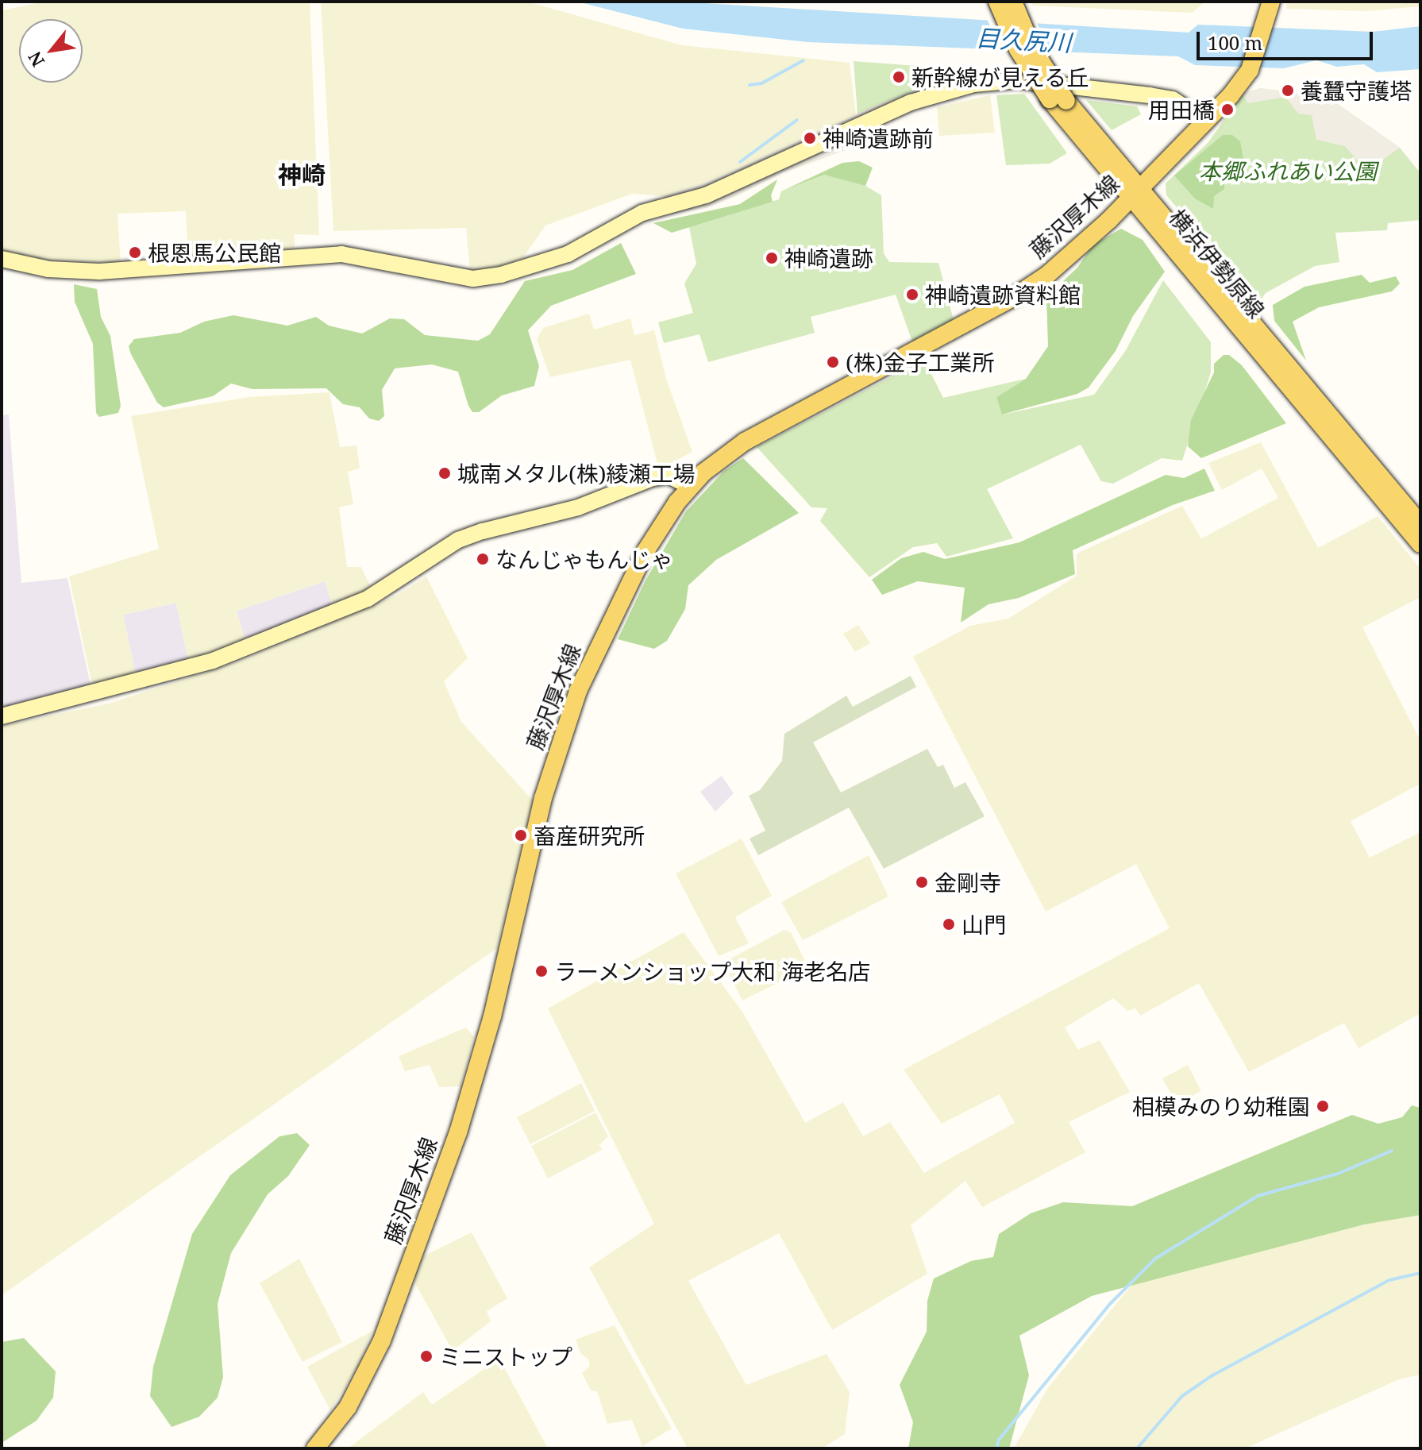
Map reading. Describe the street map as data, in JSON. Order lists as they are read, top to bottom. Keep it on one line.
{"streets":{"main road":["藤沢厚木線","横浜伊勢原線"]},"crossings":[["藤沢厚木線","横浜伊勢原線"]],"districts":["神崎"],"water":["目久尻川"],"parks":["本郷ふれあい公園"],"places":["新幹線が見える丘","養蠶守護塔","用田橋","神崎遺跡前","根恩馬公民館","神崎遺跡","神崎遺跡資料館","(株)金子工業所","城南メタル(株)綾瀬工場","なんじゃもんじゃ","畜産研究所","金剛寺","山門","ラーメンショップ大和 海老名店","相模みのり幼稚園","ミニストップ"],"scale_bar":"100 m","north":"bottom left"}
